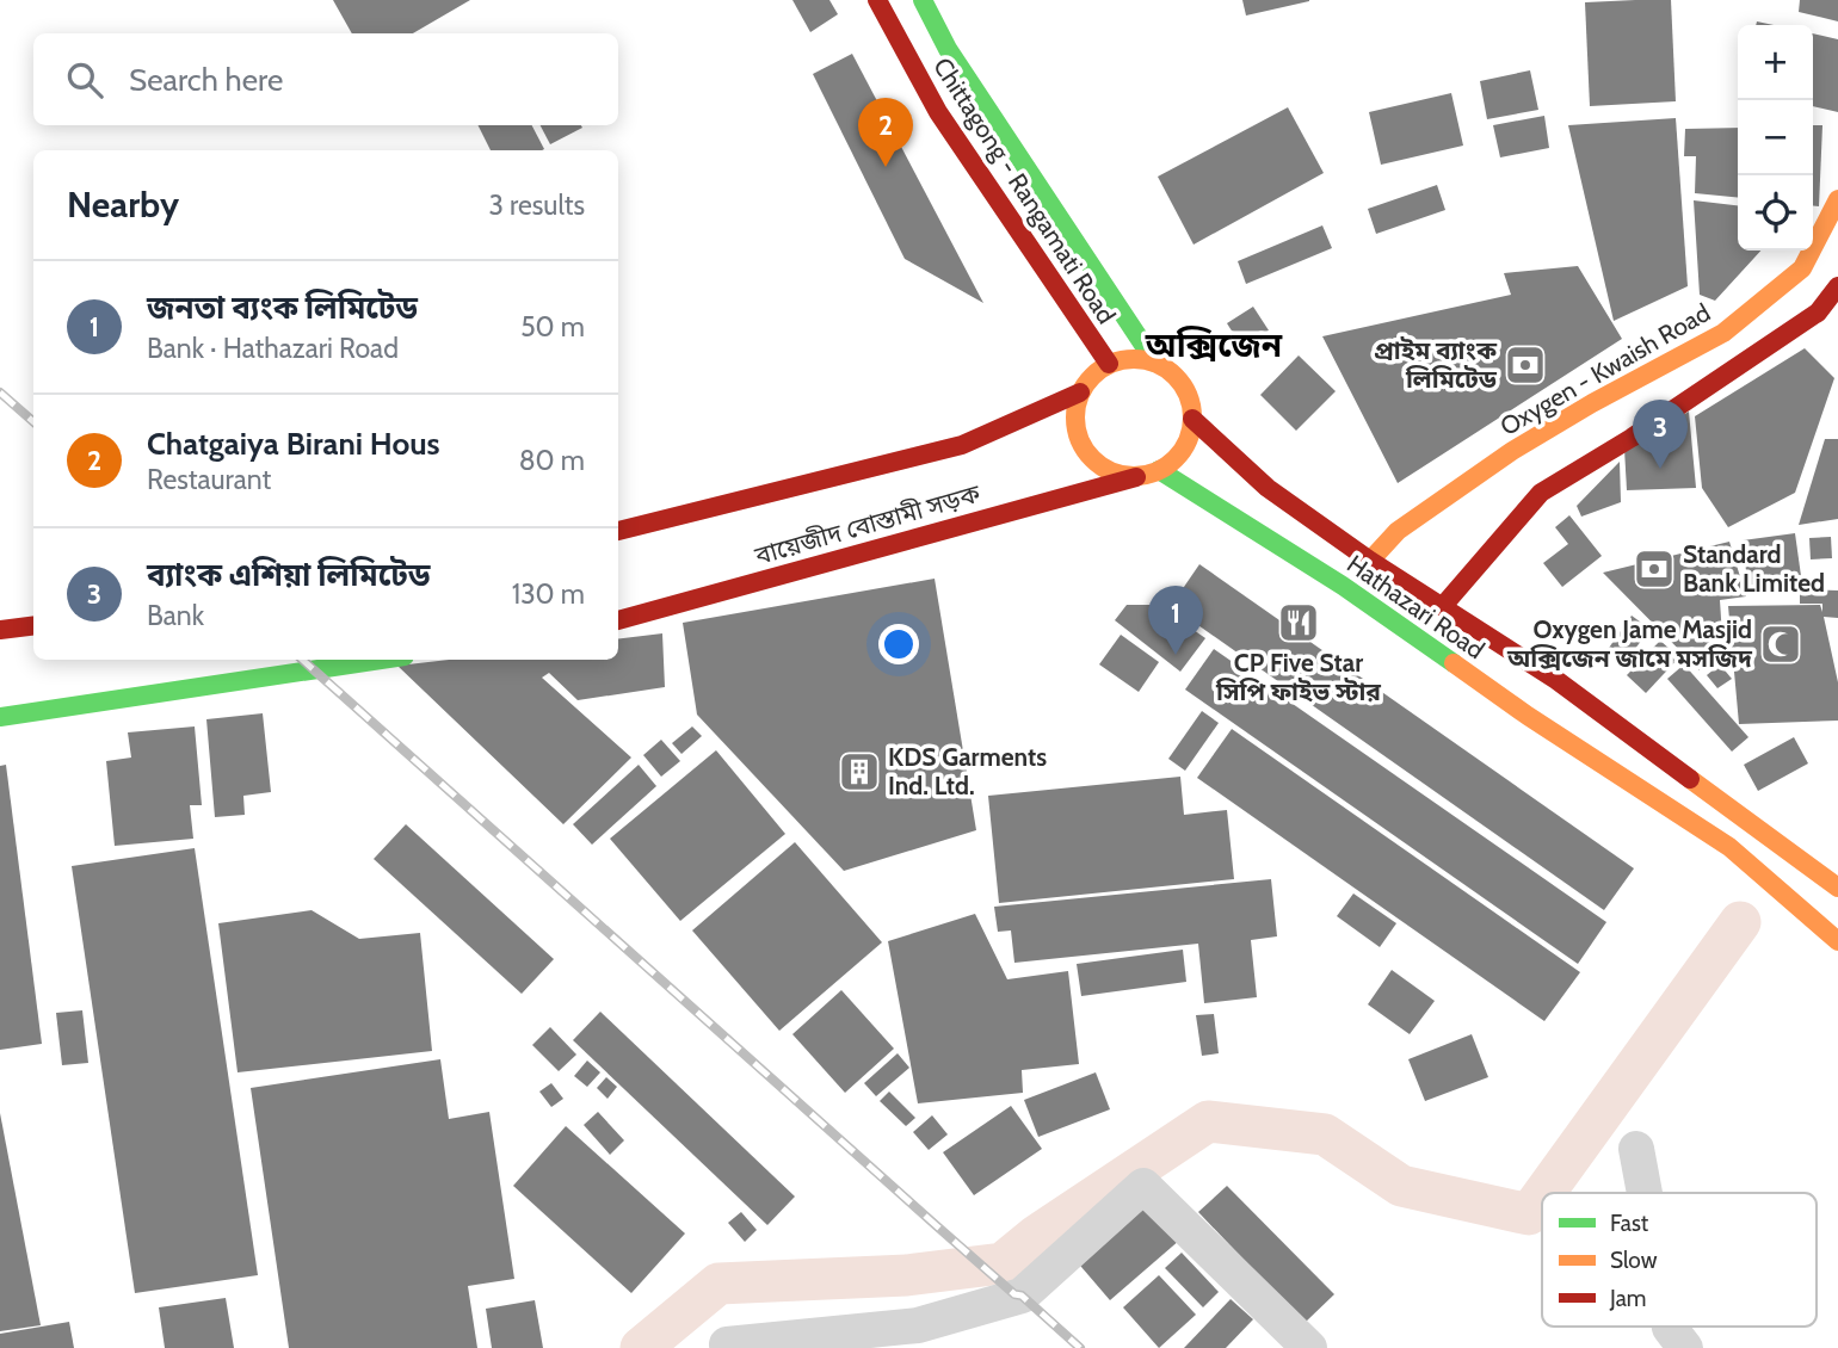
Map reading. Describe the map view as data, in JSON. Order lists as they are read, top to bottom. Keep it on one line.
{"streets":{"main road":["Chittagong - Rangamati Road","Oxygen - Kwaish Road","বায়েজীদ বোস্তামী সড়ক","Hathazari Road"]},"crossings":[["Chittagong - Rangamati Road","বায়েজীদ বোস্তামী সড়ক"],["Chittagong - Rangamati Road","Hathazari Road"],["Oxygen - Kwaish Road","Hathazari Road"],["বায়েজীদ বোস্তামী সড়ক","Hathazari Road"]],"districts":["অক্সিজেন"],"places":{"bank":["প্রাইম ব্যাংক লিমিটেড","Standard Bank Limited"],"restaurant":["CP Five Star সিপি ফাইভ স্টার"],"mosque":["Oxygen Jame Masjid অক্সিজেন জামে মসজিদ"],"building":["KDS Garments Ind. Ltd."]},"legend":["Fast","Slow","Jam"],"page":{"map_buttons":["+","−"],"search":"Search here","pins":["2","3","1"],"heading":["Nearby","3 results"],"list":[{"mark":"1","name":"জনতা ব্যংক লিমিটেড","note":"Bank · Hathazari Road","value":"50 m"},{"mark":"2","name":"Chatgaiya Birani Hous","note":"Restaurant","value":"80 m"},{"mark":"3","name":"ব্যাংক এশিয়া লিমিটেড","note":"Bank","value":"130 m"}]}}
